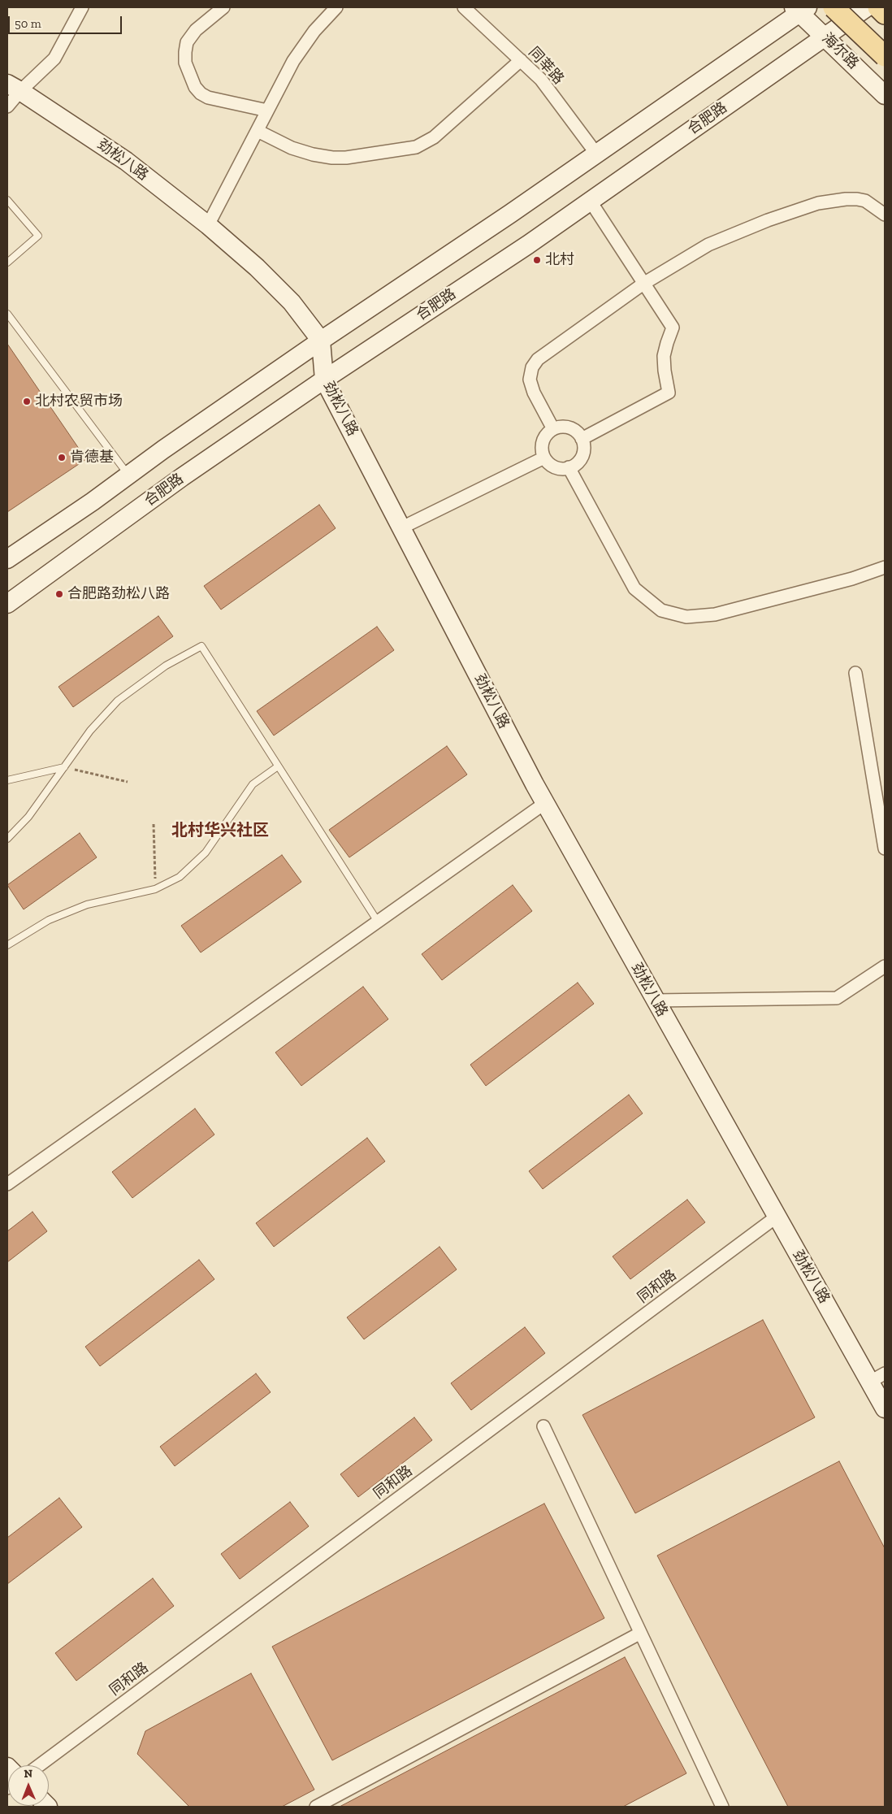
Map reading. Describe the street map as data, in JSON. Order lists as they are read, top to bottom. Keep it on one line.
{"streets":{"main road":["海尔路","合肥路","劲松八路"],"street":["同莘路","同和路"]},"crossings":[["海尔路","合肥路"],["合肥路","劲松八路"],["劲松八路","同和路"]],"districts":["北村华兴社区"],"places":["北村","北村农贸市场","肯德基","合肥路劲松八路"],"scale_bar":"50 m","north":"top"}
